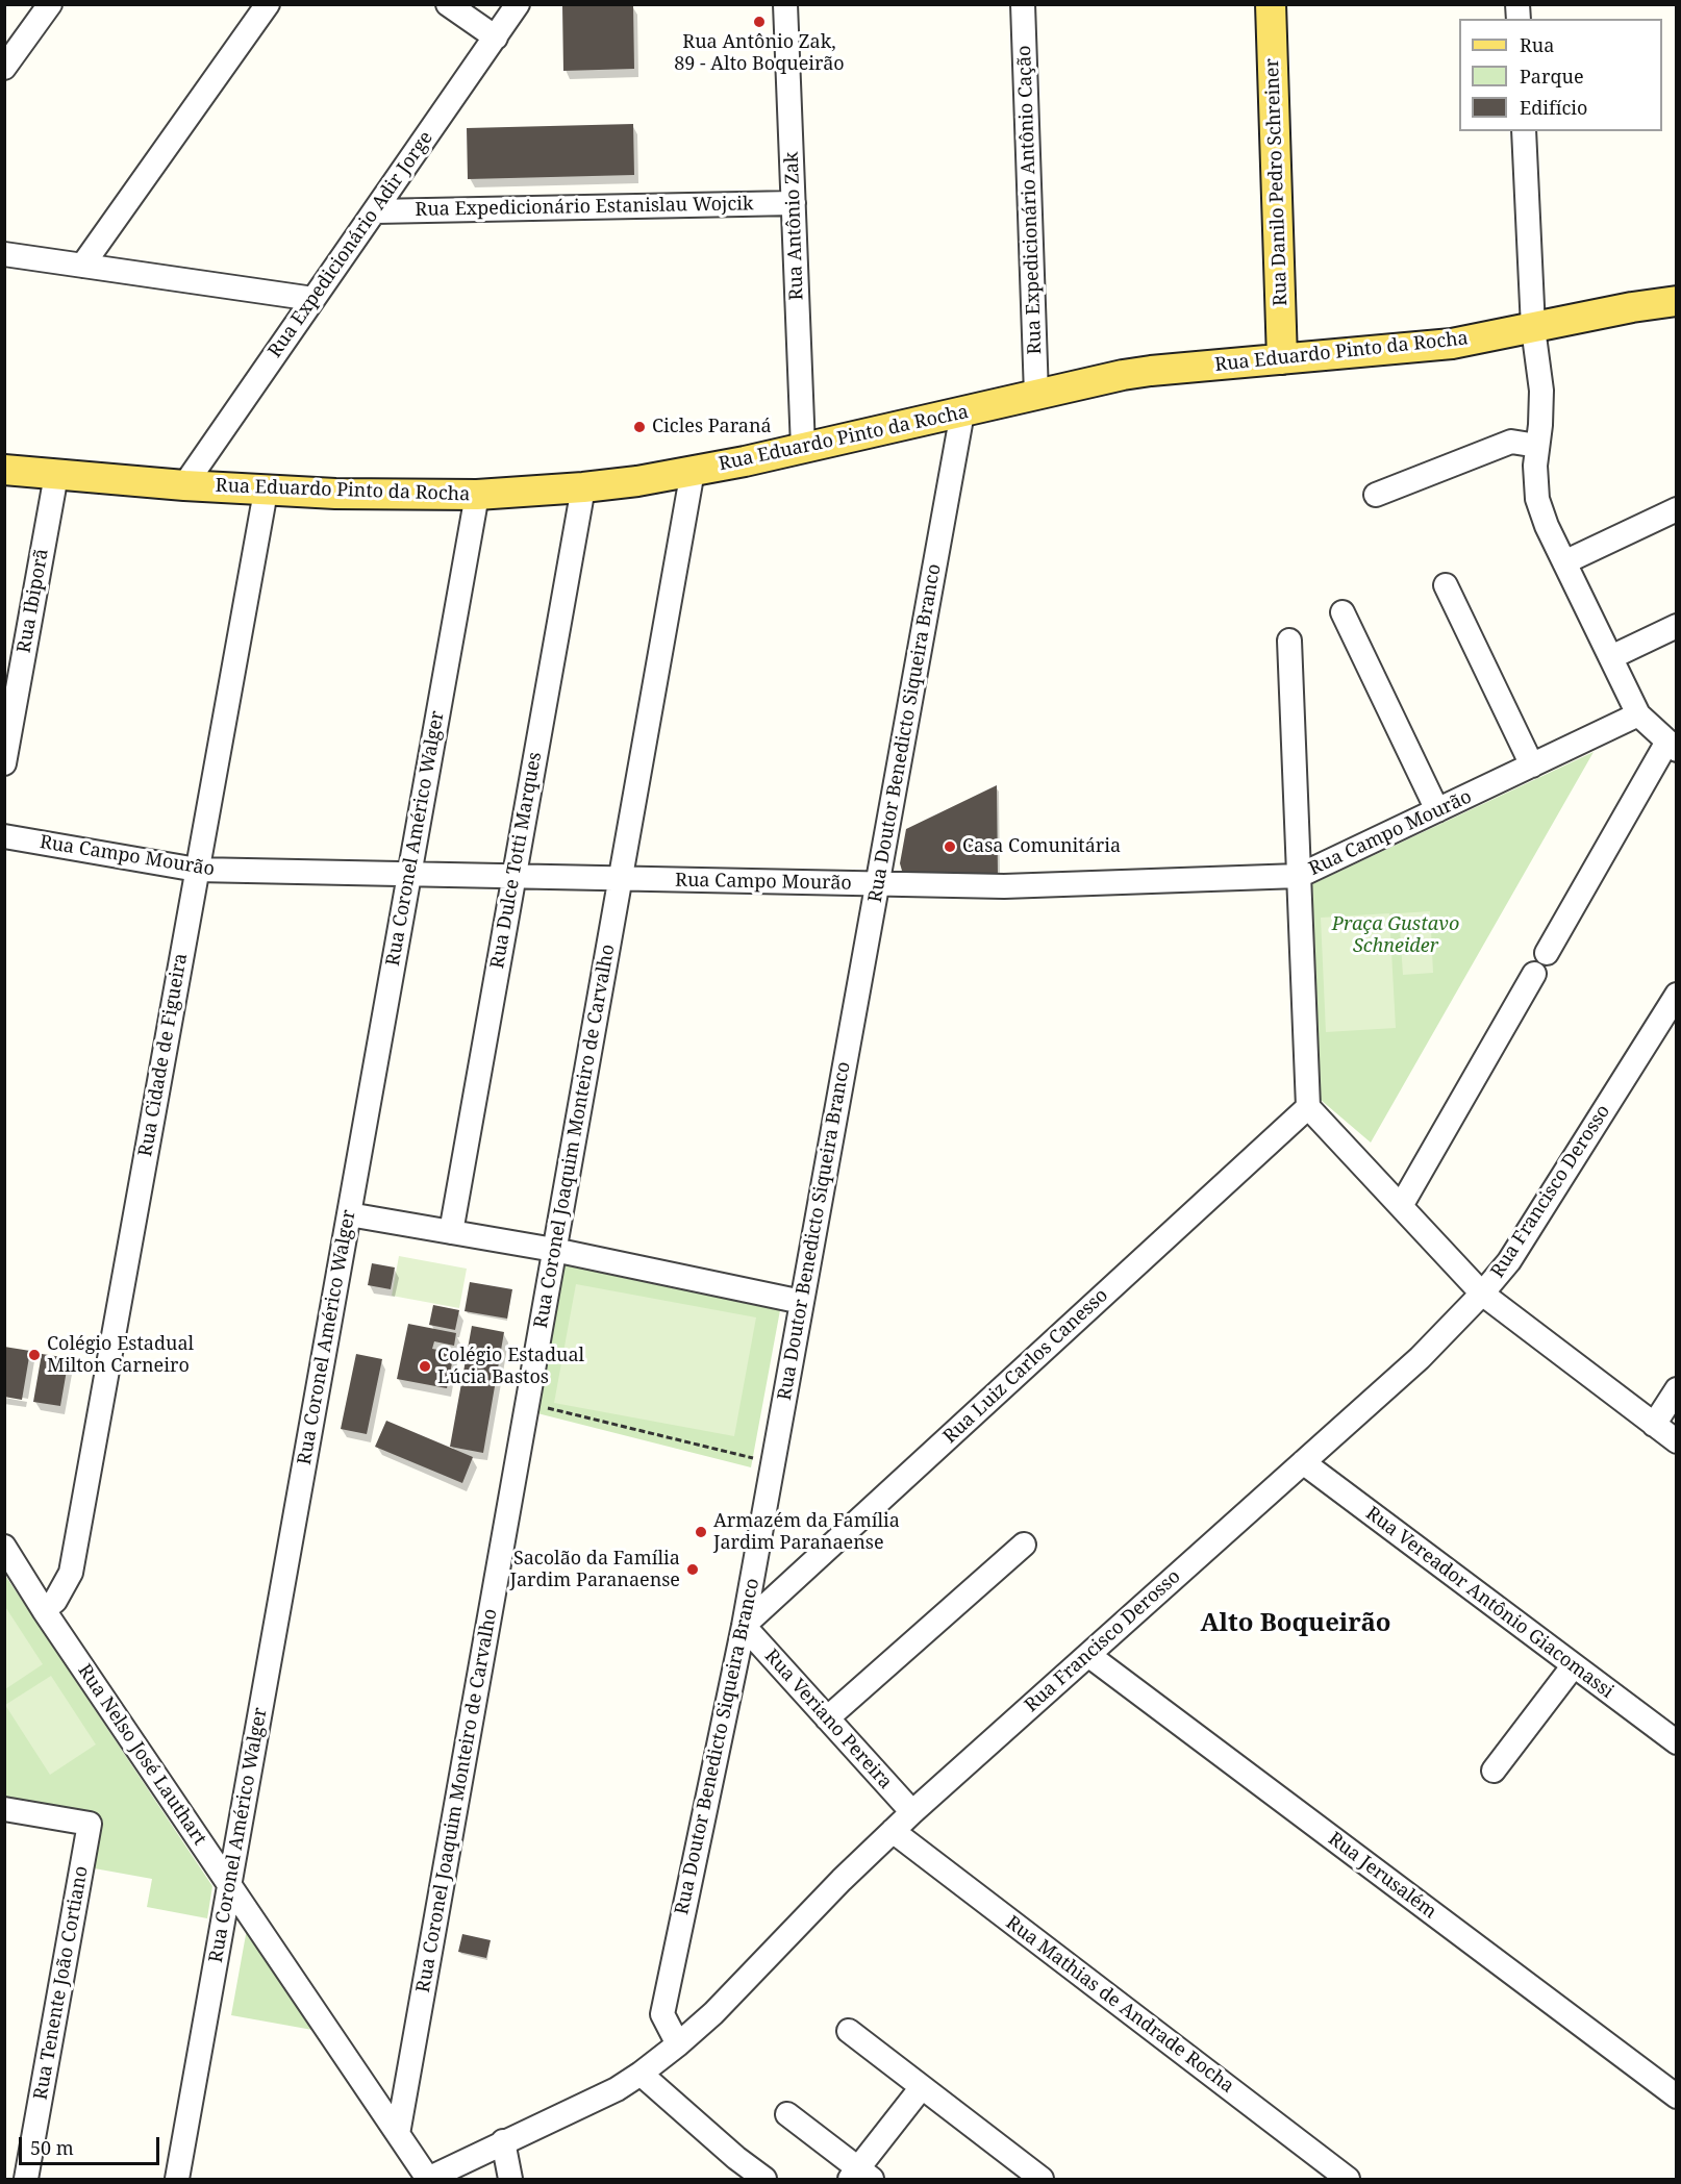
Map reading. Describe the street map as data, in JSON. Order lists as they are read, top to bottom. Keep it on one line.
{"streets":{"main road":["Rua Danilo Pedro Schreiner","Rua Eduardo Pinto da Rocha"],"street":["Rua Expedicionário Antônio Cação","Rua Expedicionário Estanislau Wojcik","Rua Antônio Zak","Rua Expedicionário Adir Jorge","Rua Ibiporã","Rua Doutor Benedicto Siqueira Branco","Rua Campo Mourão","Rua Coronel Américo Walger","Rua Dulce Totti Marques","Rua Cidade de Figueira","Rua Coronel Joaquim Monteiro de Carvalho","Rua Francisco Derosso","Rua Luiz Carlos Canesso","Rua Vereador Antônio Giacomassi","Rua Veriano Pereira","Rua Nelso José Lauthart","Rua Jerusalém","Rua Tenente João Cortiano","Rua Mathias de Andrade Rocha"]},"crossings":[["Rua Danilo Pedro Schreiner","Rua Eduardo Pinto da Rocha"],["Rua Expedicionário Antônio Cação","Rua Eduardo Pinto da Rocha"],["Rua Expedicionário Estanislau Wojcik","Rua Antônio Zak"],["Rua Expedicionário Estanislau Wojcik","Rua Expedicionário Adir Jorge"],["Rua Antônio Zak","Rua Eduardo Pinto da Rocha"],["Rua Expedicionário Adir Jorge","Rua Eduardo Pinto da Rocha"],["Rua Eduardo Pinto da Rocha","Rua Ibiporã"],["Rua Eduardo Pinto da Rocha","Rua Doutor Benedicto Siqueira Branco"],["Rua Eduardo Pinto da Rocha","Rua Coronel Américo Walger"],["Rua Eduardo Pinto da Rocha","Rua Dulce Totti Marques"],["Rua Eduardo Pinto da Rocha","Rua Cidade de Figueira"],["Rua Eduardo Pinto da Rocha","Rua Coronel Joaquim Monteiro de Carvalho"],["Rua Doutor Benedicto Siqueira Branco","Rua Campo Mourão"],["Rua Doutor Benedicto Siqueira Branco","Rua Francisco Derosso"],["Rua Doutor Benedicto Siqueira Branco","Rua Luiz Carlos Canesso"],["Rua Doutor Benedicto Siqueira Branco","Rua Veriano Pereira"],["Rua Campo Mourão","Rua Coronel Américo Walger"],["Rua Campo Mourão","Rua Dulce Totti Marques"],["Rua Campo Mourão","Rua Cidade de Figueira"],["Rua Campo Mourão","Rua Coronel Joaquim Monteiro de Carvalho"],["Rua Coronel Américo Walger","Rua Nelso José Lauthart"],["Rua Cidade de Figueira","Rua Nelso José Lauthart"],["Rua Coronel Joaquim Monteiro de Carvalho","Rua Nelso José Lauthart"],["Rua Francisco Derosso","Rua Vereador Antônio Giacomassi"],["Rua Francisco Derosso","Rua Veriano Pereira"],["Rua Francisco Derosso","Rua Nelso José Lauthart"],["Rua Francisco Derosso","Rua Jerusalém"],["Rua Francisco Derosso","Rua Mathias de Andrade Rocha"],["Rua Luiz Carlos Canesso","Rua Veriano Pereira"]],"districts":["Alto Boqueirão"],"parks":["Praça Gustavo Schneider"],"places":["Rua Antônio Zak, 89 - Alto Boqueirão","Cicles Paraná","Casa Comunitária","Colégio Estadual Milton Carneiro","Colégio Estadual Lúcia Bastos","Armazém da Família Jardim Paranaense","Sacolão da Família Jardim Paranaense"],"legend":["Rua","Parque","Edifício"],"scale_bar":"50 m"}
